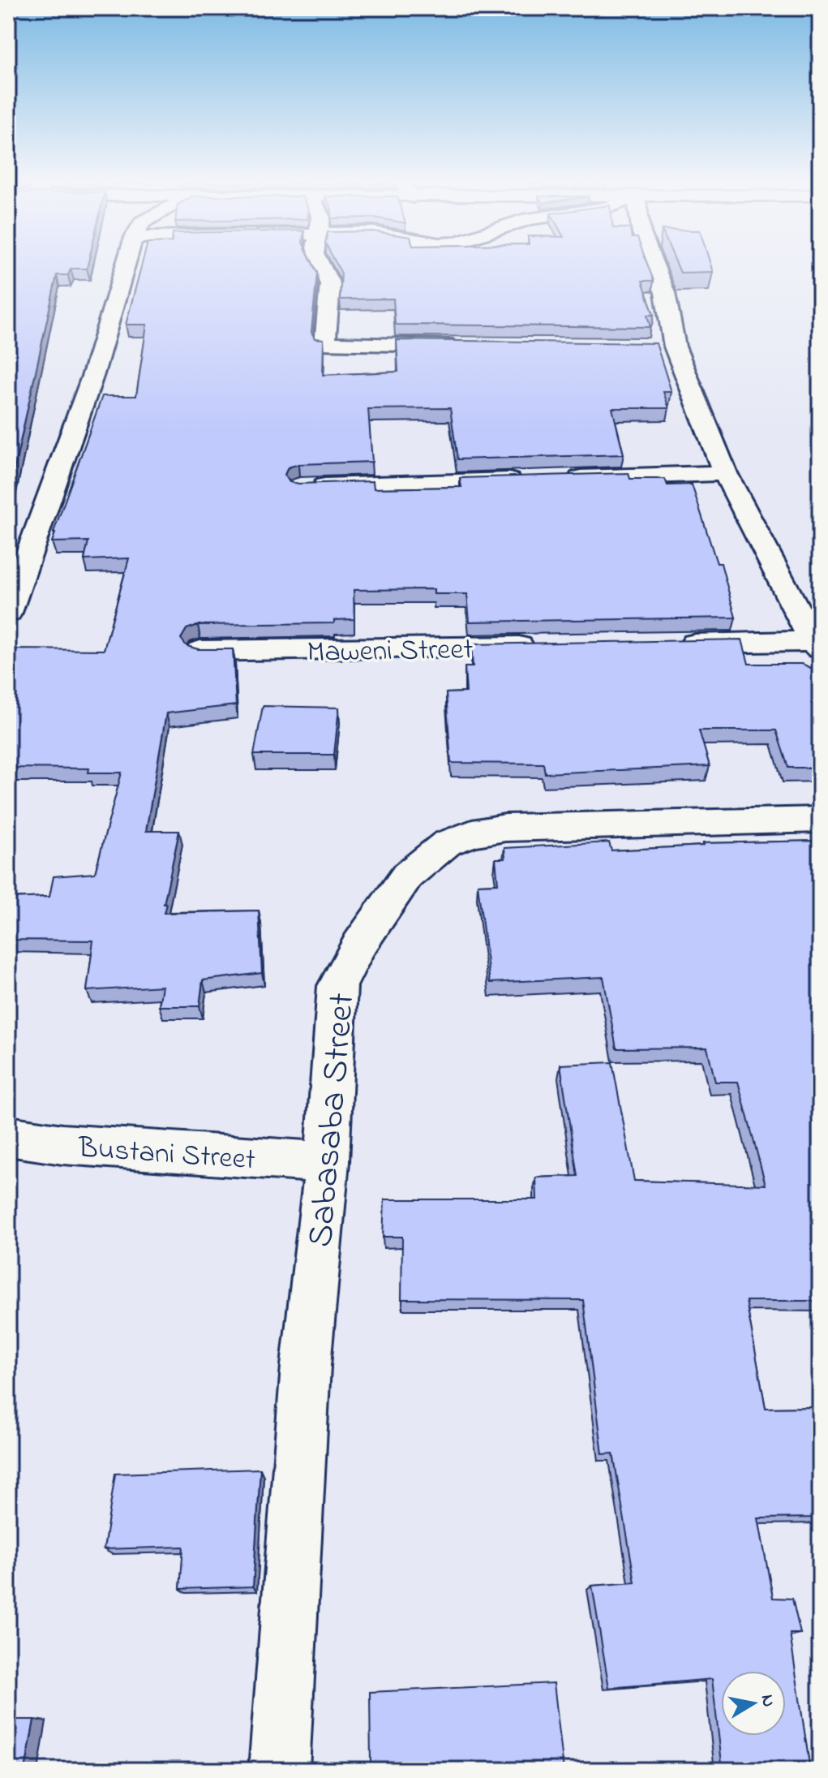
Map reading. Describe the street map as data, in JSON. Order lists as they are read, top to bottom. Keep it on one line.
{"streets":{"street":["Maweni Street","Sabasaba Street","Bustani Street"]},"crossings":[["Sabasaba Street","Bustani Street"]],"north":"right"}
